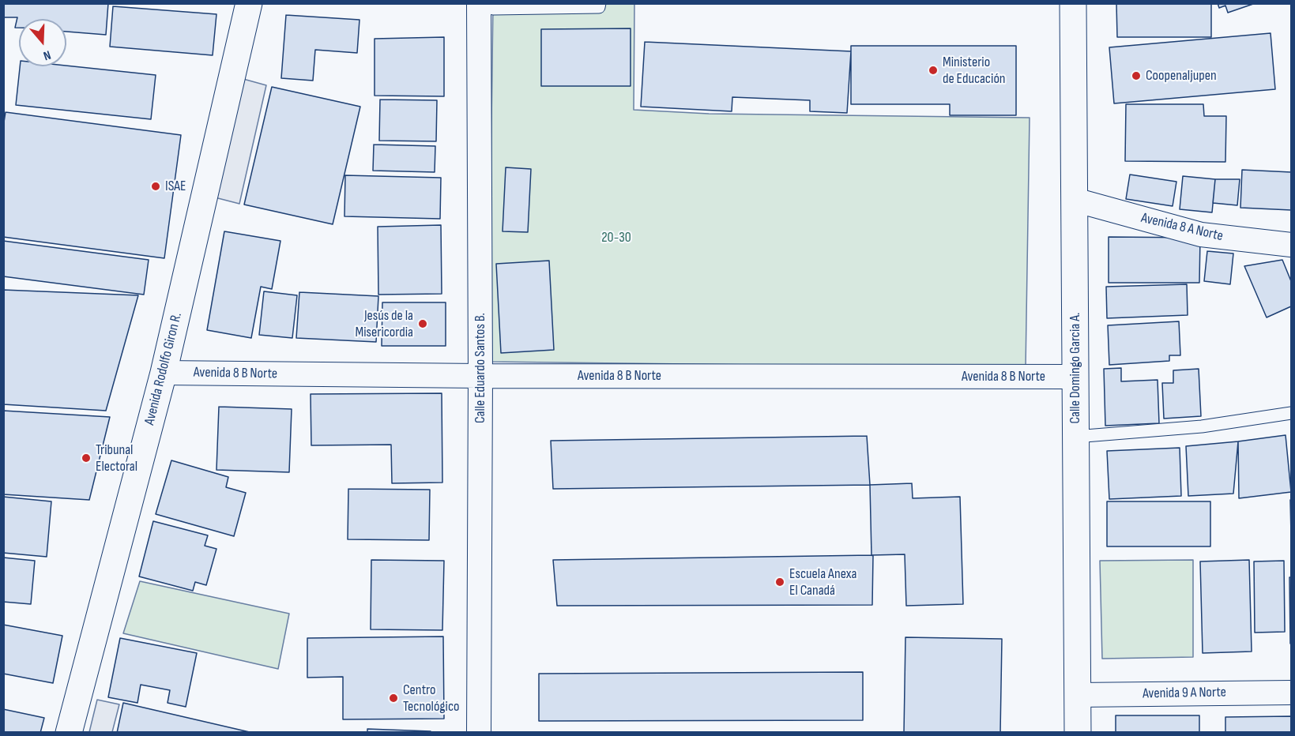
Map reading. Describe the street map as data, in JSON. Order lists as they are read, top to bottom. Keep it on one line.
{"streets":{"main road":["Calle Domingo Garcia A.","Avenida Rodolfo Giron R."],"street":["Avenida 8 A Norte","Calle Eduardo Santos B.","Avenida 8 B Norte","Avenida 9 A Norte"]},"crossings":[["Avenida 8 A Norte","Calle Domingo Garcia A."],["Calle Eduardo Santos B.","Avenida 8 B Norte"],["Calle Domingo Garcia A.","Avenida 8 B Norte"],["Calle Domingo Garcia A.","Avenida 9 A Norte"],["Avenida Rodolfo Giron R.","Avenida 8 B Norte"]],"parks":["20-30"],"places":["Ministerio de Educación","Coopenaljupen","ISAE","Jesús de la Misericordia","Tribunal Electoral","Escuela Anexa El Canadá","Centro Tecnológico"],"north":"bottom"}
